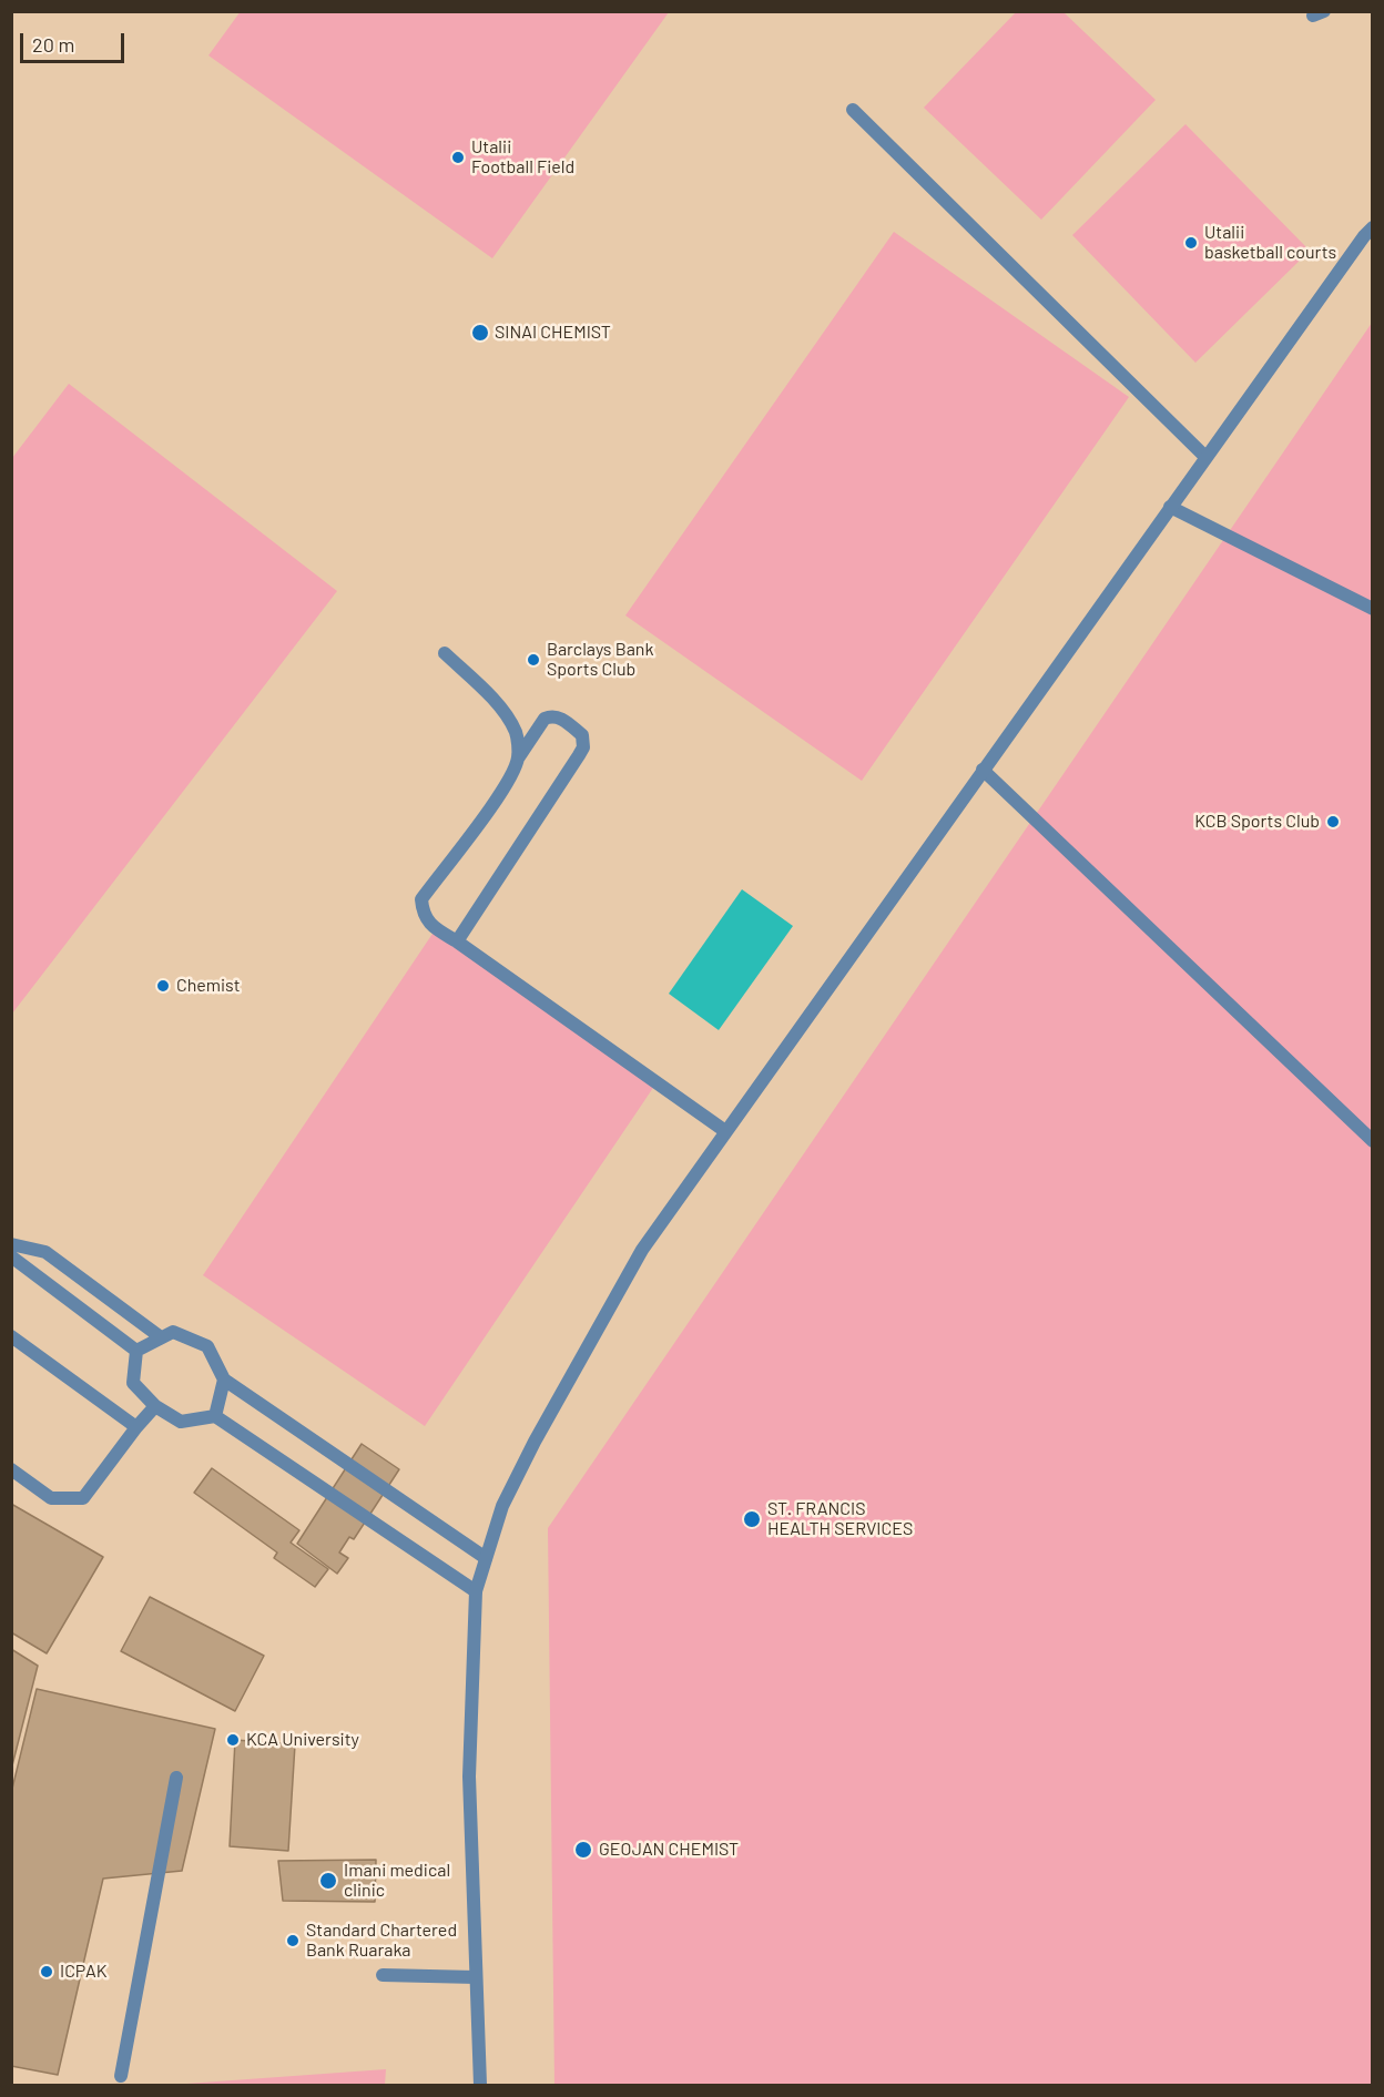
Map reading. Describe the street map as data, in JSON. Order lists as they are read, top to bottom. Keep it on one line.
{"places":["Utalii Football Field","Utalii basketball courts","SINAI CHEMIST","Barclays Bank Sports Club","KCB Sports Club","Chemist","ST. FRANCIS HEALTH SERVICES","KCA University","GEOJAN CHEMIST","Imani medical clinic","Standard Chartered Bank Ruaraka","ICPAK"],"scale_bar":"20 m"}
